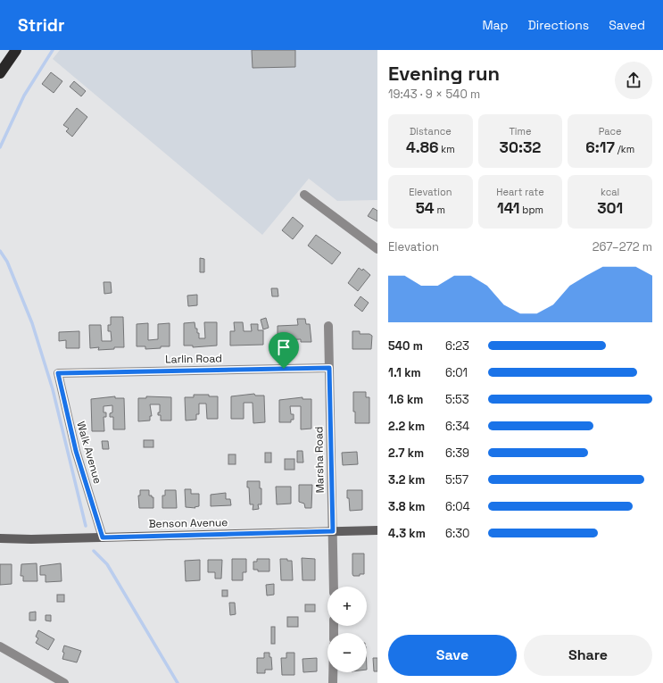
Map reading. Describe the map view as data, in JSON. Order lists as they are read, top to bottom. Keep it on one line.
{"streets":{"street":["Larlin Road","Walk Avenue","Marsha Road","Benson Avenue"]},"crossings":[["Larlin Road","Walk Avenue"],["Larlin Road","Marsha Road"],["Walk Avenue","Benson Avenue"],["Marsha Road","Benson Avenue"]],"page":{"header":"Stridr","nav":["Map","Directions","Saved"],"heading":["Evening run","19:43 · 9 × 540 m"],"stats":[["Distance","4.86 km"],["Time","30:32"],["Pace","6:17 /km"],["Elevation","54 m"],["Heart rate","141 bpm"],["kcal","301"]],"chart":["Elevation","267–272 m"],"list":[{"name":"540 m","note":"6:23"},{"name":"1.1 km","note":"6:01"},{"name":"1.6 km","note":"5:53"},{"name":"2.2 km","note":"6:34"},{"name":"2.7 km","note":"6:39"},{"name":"3.2 km","note":"5:57"},{"name":"3.8 km","note":"6:04"},{"name":"4.3 km","note":"6:30"}],"map_buttons":["+","−"],"buttons":["Save","Share"]}}
